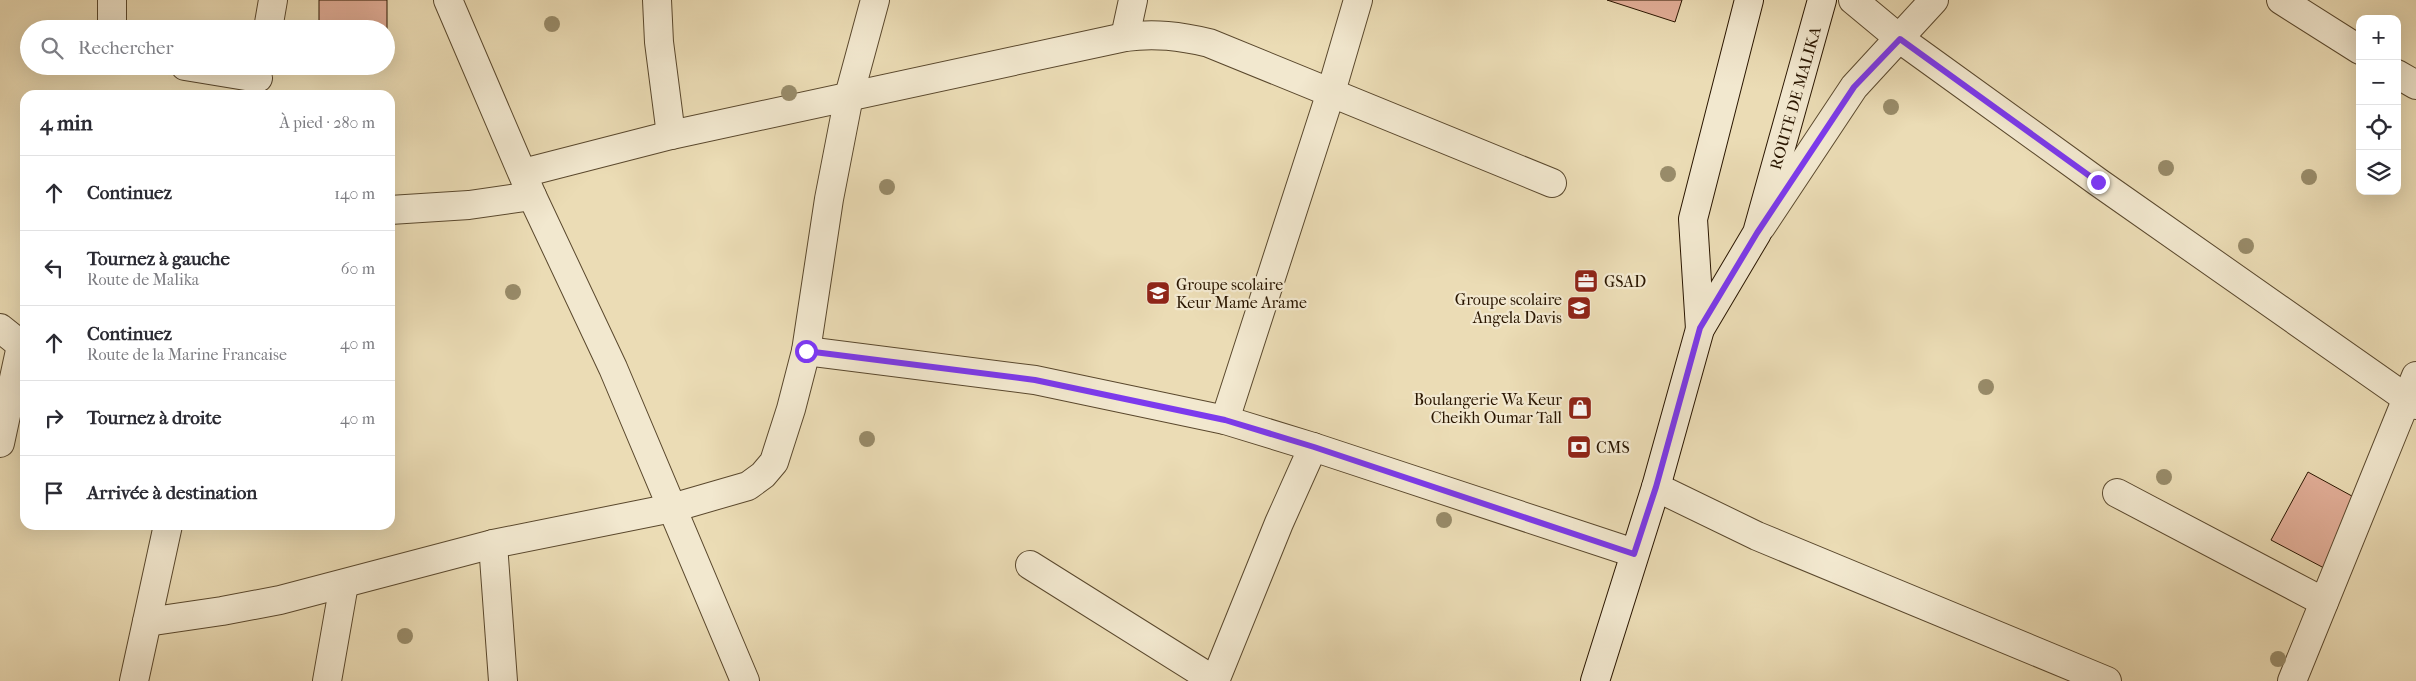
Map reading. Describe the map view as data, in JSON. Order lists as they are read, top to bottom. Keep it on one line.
{"streets":{"street":["ROUTE DE MALIKA"]},"places":{"office":["GSAD"],"school or university":["Groupe scolaire Keur Mame Arame","Groupe scolaire Angela Davis"],"shop":["Boulangerie Wa Keur Cheikh Oumar Tall"],"bank":["CMS"]},"page":{"map_buttons":["+","−"],"search":"Rechercher","heading":["4 min","À pied · 280 m"],"list":[["Continuez","140 m"],["Tournez à gauche","Route de Malika","60 m"],["Continuez","Route de la Marine Francaise","40 m"],["Tournez à droite","40 m"],"Arrivée à destination"]}}
